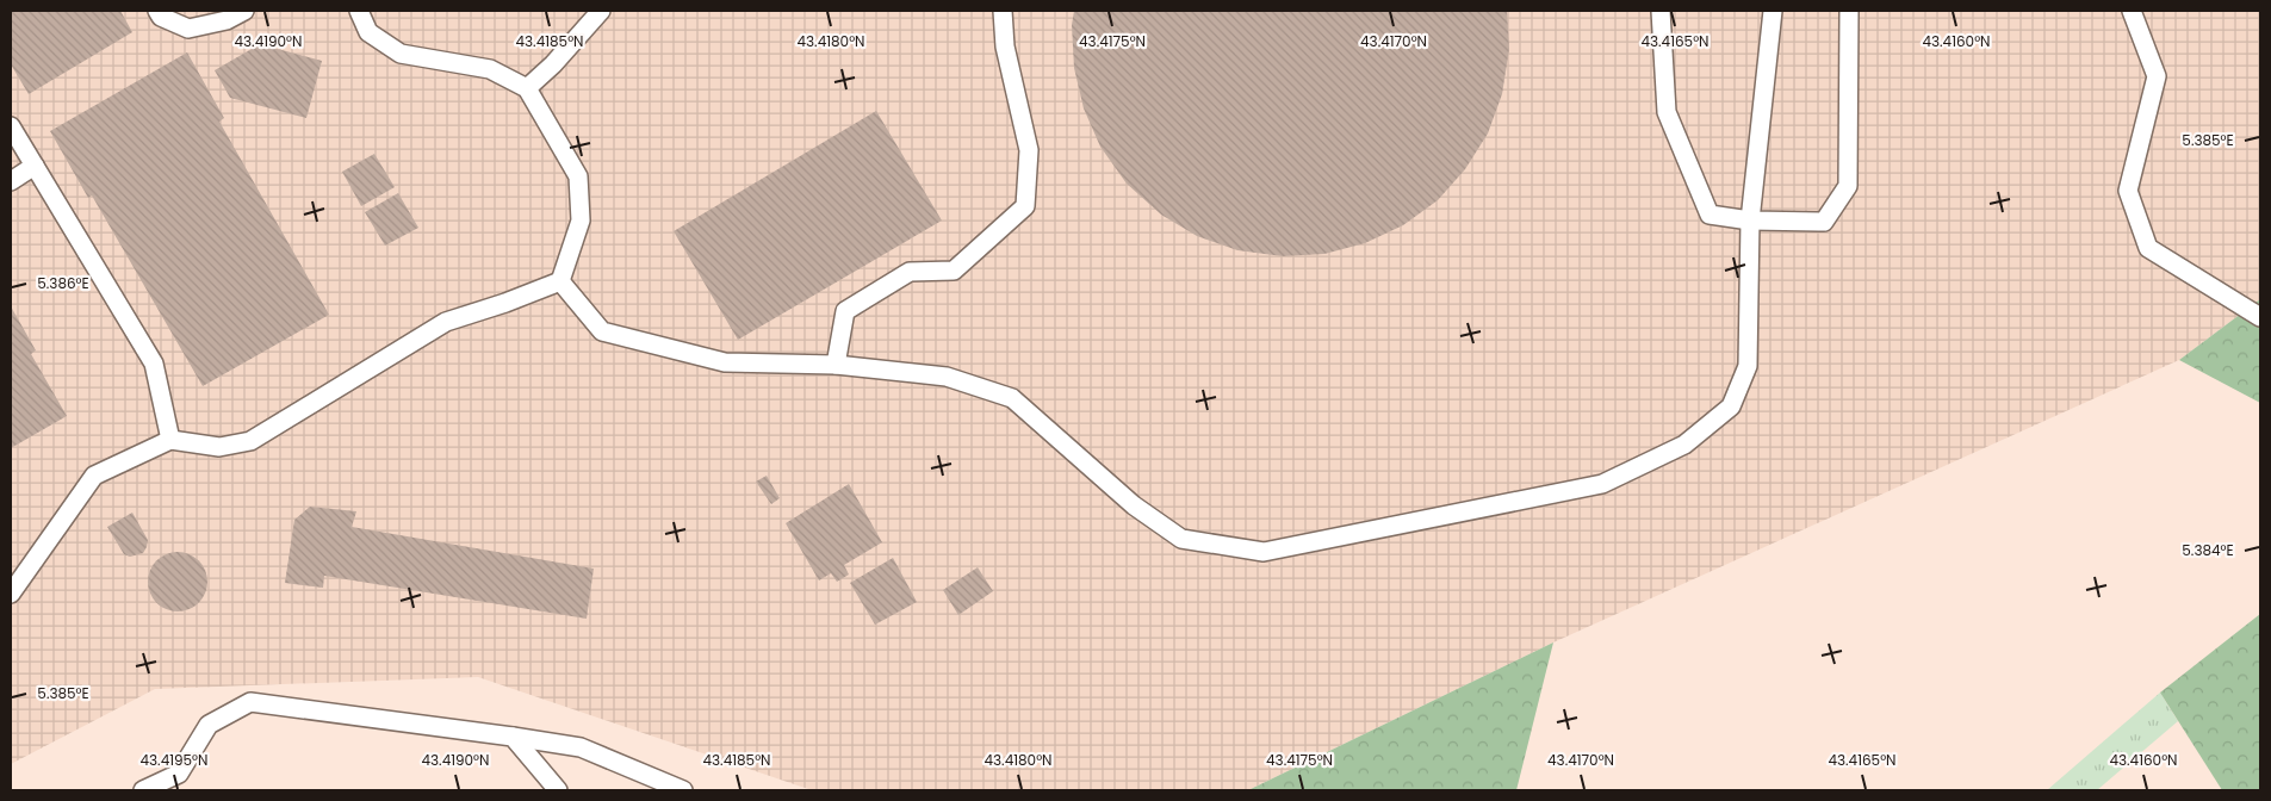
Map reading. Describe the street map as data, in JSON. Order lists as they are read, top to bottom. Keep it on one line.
{"coordinates":["43.4190°N","43.4185°N","43.4180°N","43.4175°N","43.4170°N","43.4165°N","43.4160°N","5.385°E","5.386°E","5.384°E","43.4195°N"]}
